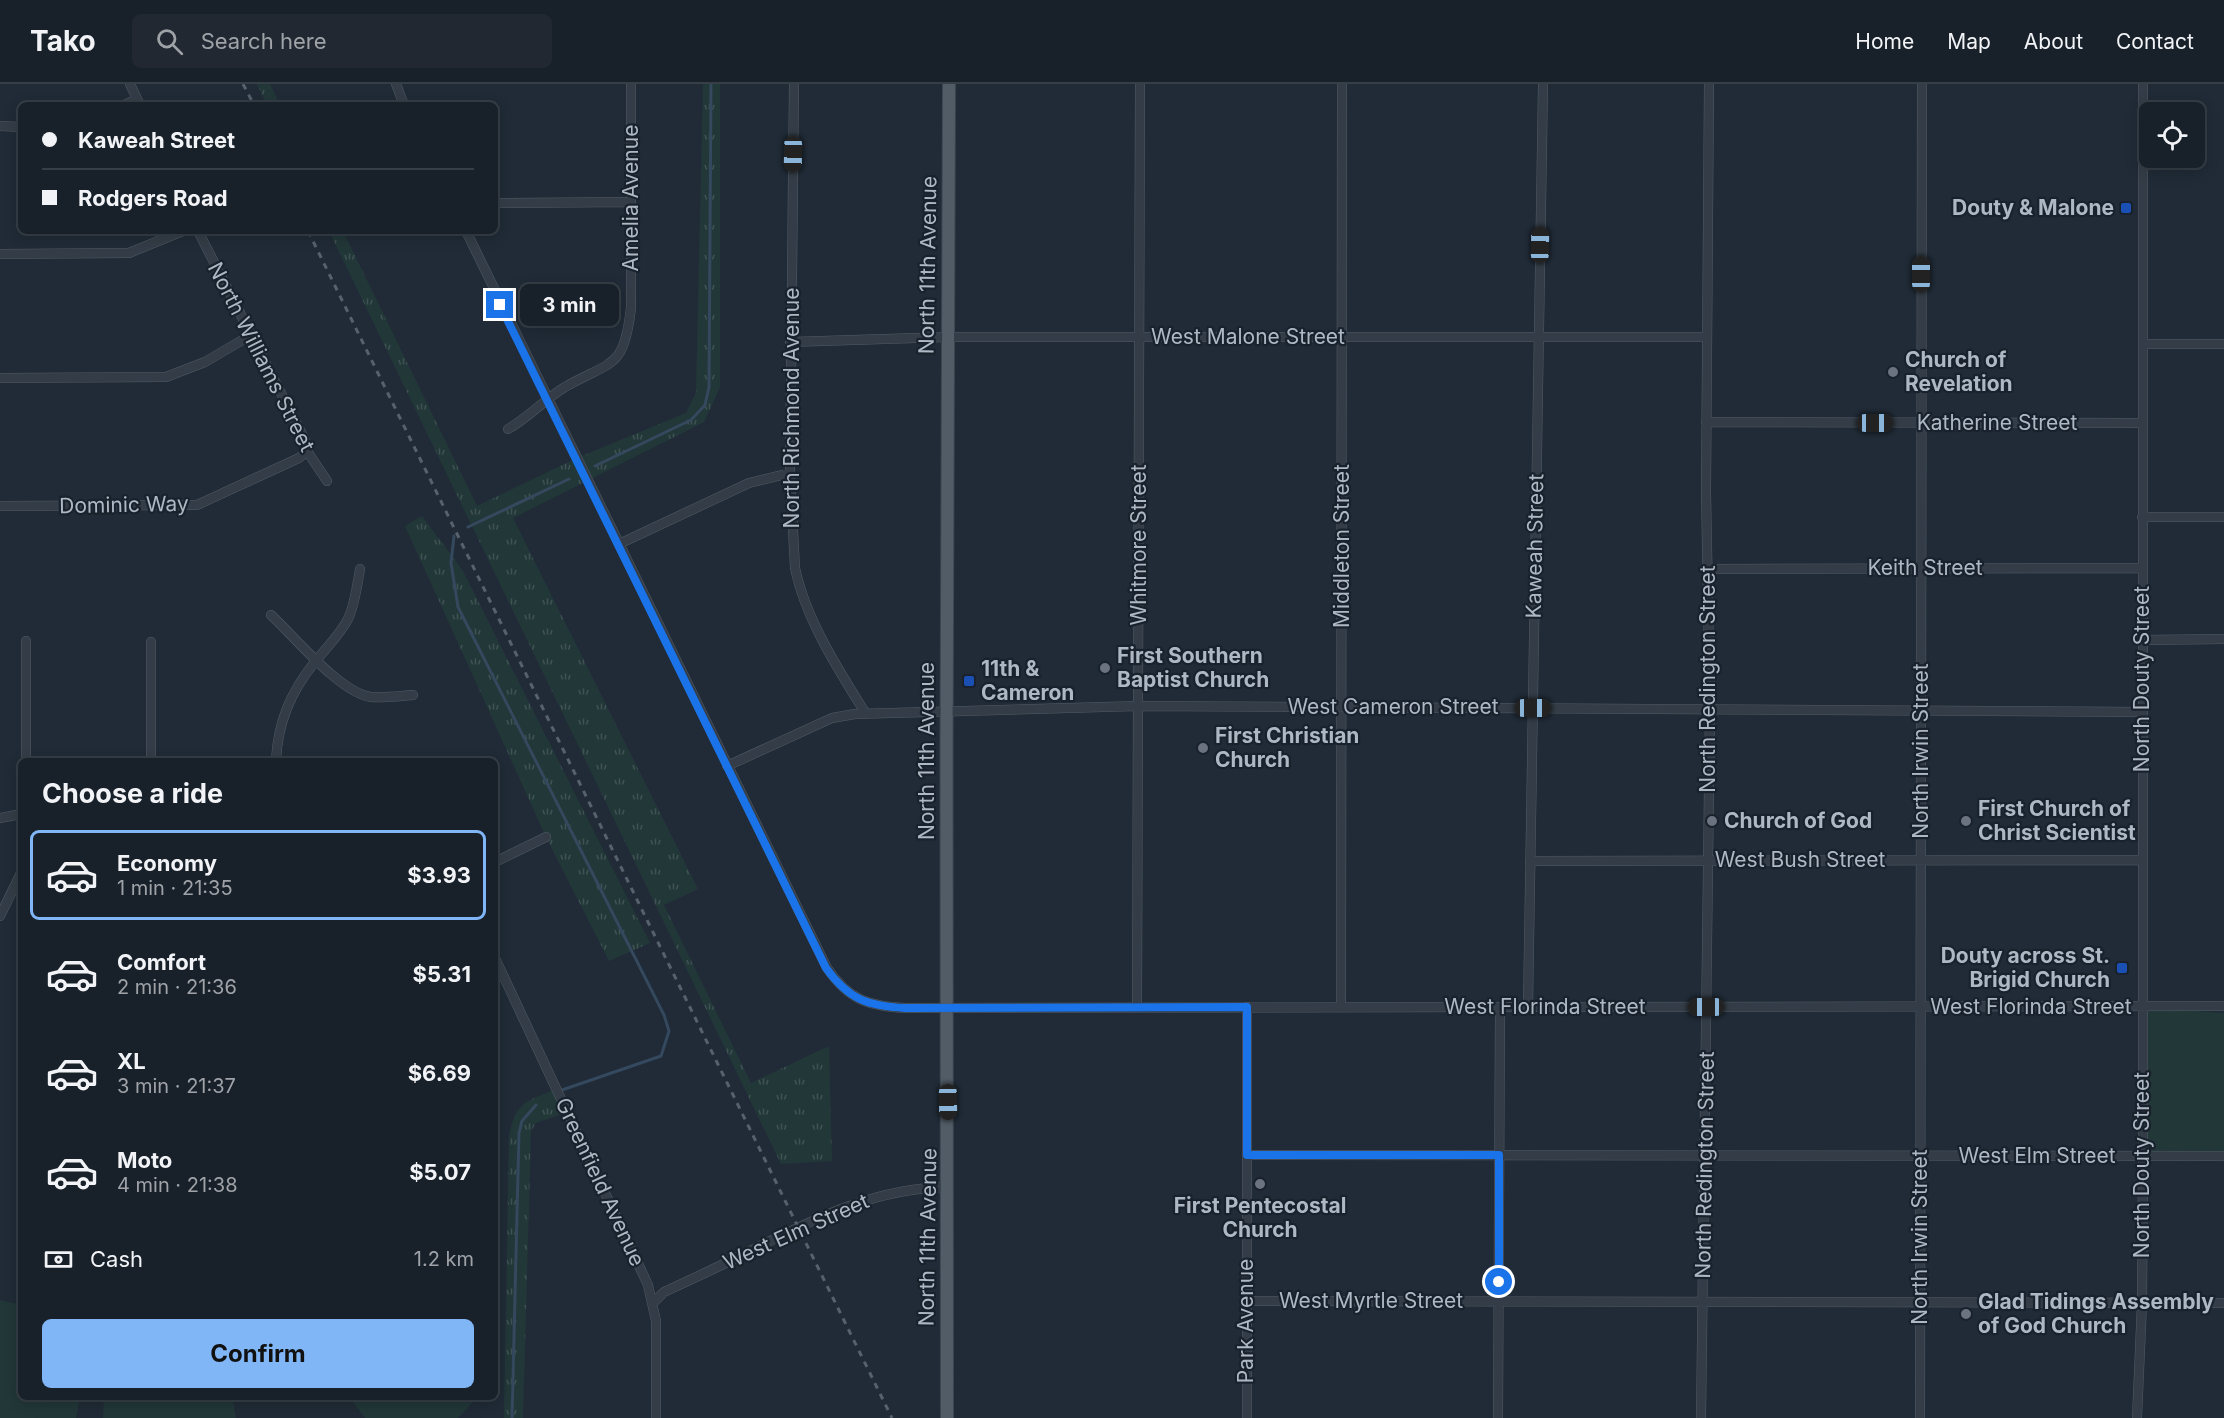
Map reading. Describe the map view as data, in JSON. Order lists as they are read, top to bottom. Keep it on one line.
{"streets":{"main road":["North 11th Avenue"],"street":["Amelia Avenue","West Malone Street","North Williams Street","North Richmond Avenue","Katherine Street","Dominic Way","Whitmore Street","Middleton Street","Kaweah Street","Keith Street","North Redington Street","North Douty Street","West Cameron Street","North Irwin Street","West Bush Street","West Florinda Street","West Elm Street","Greenfield Avenue","West Myrtle Street","Park Avenue"]},"crossings":[["Amelia Avenue","West Florinda Street"],["North 11th Avenue","West Malone Street"],["North 11th Avenue","West Cameron Street"],["North 11th Avenue","West Florinda Street"],["North 11th Avenue","West Elm Street"],["West Malone Street","North Richmond Avenue"],["West Malone Street","Whitmore Street"],["West Malone Street","Middleton Street"],["West Malone Street","Kaweah Street"],["West Malone Street","North Redington Street"],["North Williams Street","Dominic Way"],["North Richmond Avenue","West Cameron Street"],["Katherine Street","North Redington Street"],["Katherine Street","North Douty Street"],["Katherine Street","North Irwin Street"],["Whitmore Street","West Cameron Street"],["Whitmore Street","West Florinda Street"],["Middleton Street","West Cameron Street"],["Middleton Street","West Florinda Street"],["Kaweah Street","West Cameron Street"],["Kaweah Street","West Bush Street"],["Kaweah Street","West Florinda Street"],["Keith Street","North Redington Street"],["Keith Street","North Douty Street"],["Keith Street","North Irwin Street"],["North Redington Street","West Cameron Street"],["North Redington Street","West Bush Street"],["North Redington Street","West Florinda Street"],["North Redington Street","West Elm Street"],["North Redington Street","West Myrtle Street"],["North Douty Street","West Cameron Street"],["North Douty Street","West Bush Street"],["North Douty Street","West Florinda Street"],["North Douty Street","West Elm Street"],["North Douty Street","West Myrtle Street"],["West Cameron Street","North Irwin Street"],["West Cameron Street","West Florinda Street"],["North Irwin Street","West Bush Street"],["North Irwin Street","West Florinda Street"],["North Irwin Street","West Elm Street"],["North Irwin Street","West Myrtle Street"],["West Florinda Street","Park Avenue"],["West Elm Street","Greenfield Avenue"],["West Elm Street","Park Avenue"],["West Myrtle Street","Park Avenue"]],"places":{"transit":["Douty & Malone","11th & Cameron","Douty across St. Brigid Church"],"other":["Church of Revelation","First Southern Baptist Church","First Christian Church","Church of God","First Church of Christ Scientist","First Pentecostal Church","Glad Tidings Assembly of God Church"]},"page":{"header":"Tako","search":"Search here","nav":["Home","Map","About","Contact"],"banner":["Kaweah Street","Rodgers Road"],"bubble":"3 min","heading":"Choose a ride","list":[{"name":"Economy","note":"1 min · 21:35","value":"$3.93"},{"name":"Comfort","note":"2 min · 21:36","value":"$5.31"},{"name":"XL","note":"3 min · 21:37","value":"$6.69"},{"name":"Moto","note":"4 min · 21:38","value":"$5.07"}],"pay":["Cash","1.2 km"],"buttons":"Confirm"}}
